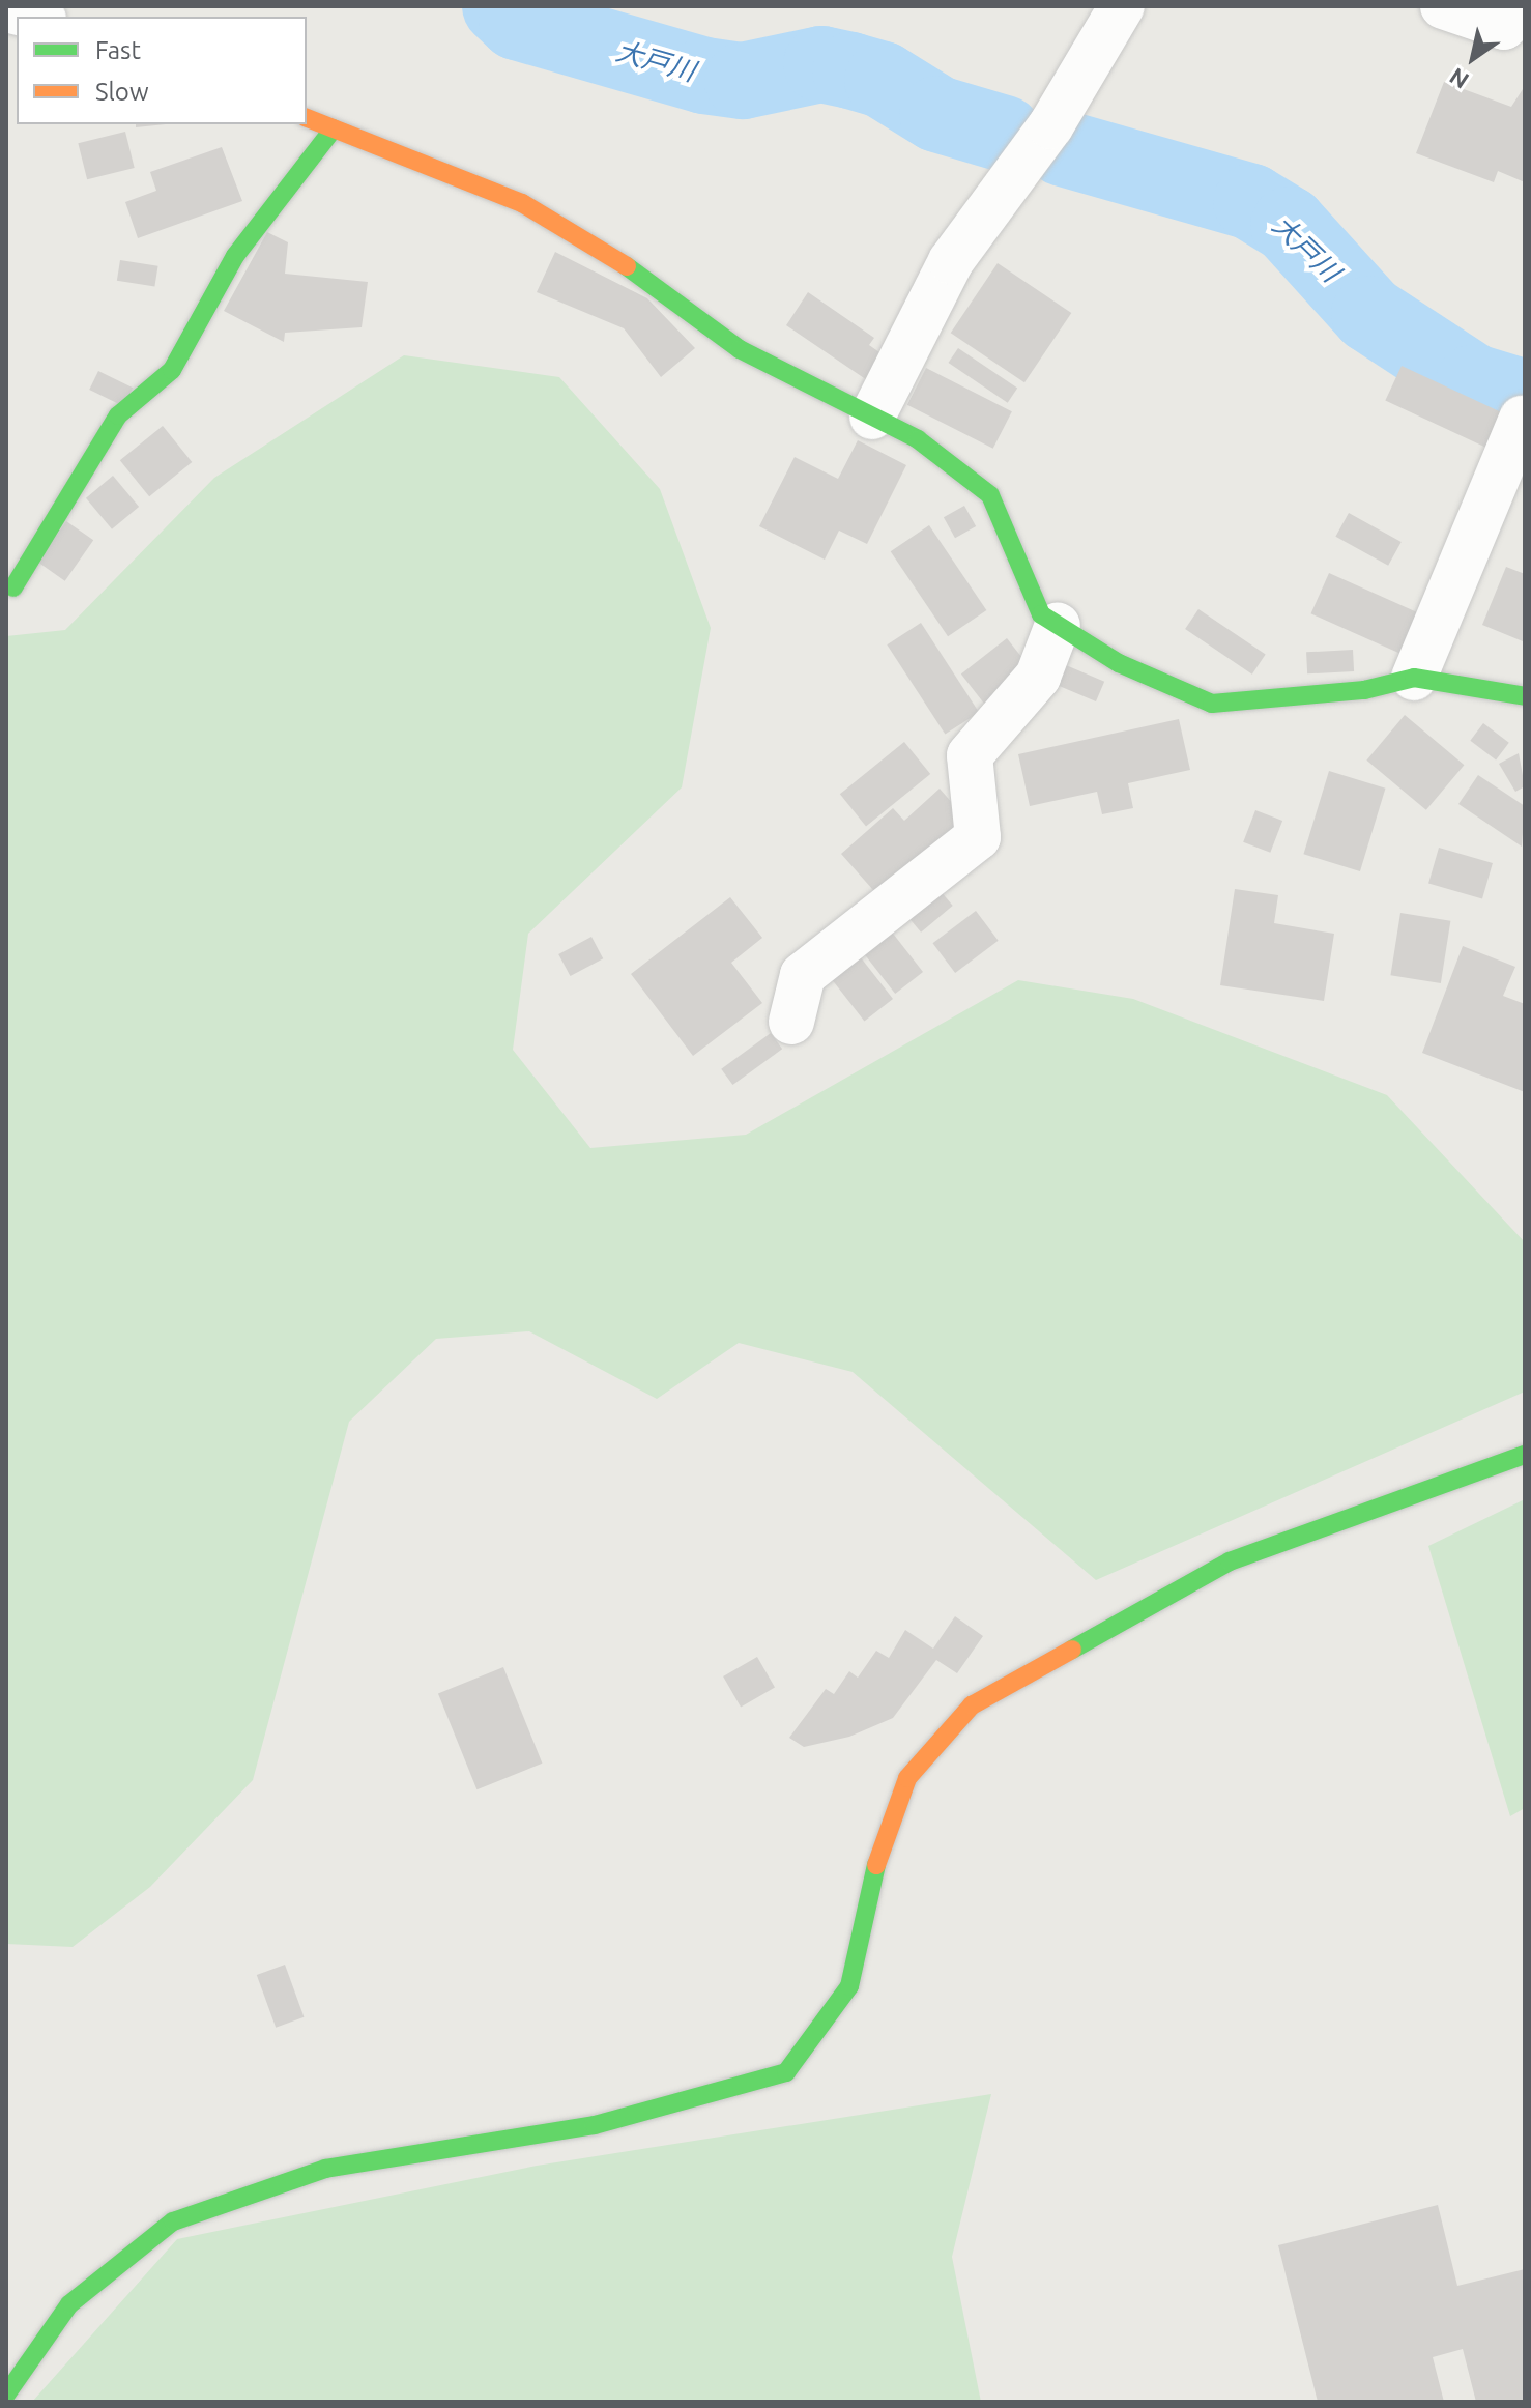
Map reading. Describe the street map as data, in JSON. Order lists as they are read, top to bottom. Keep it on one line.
{"water":["大戸川"],"legend":["Fast","Slow"],"north":"bottom left"}
